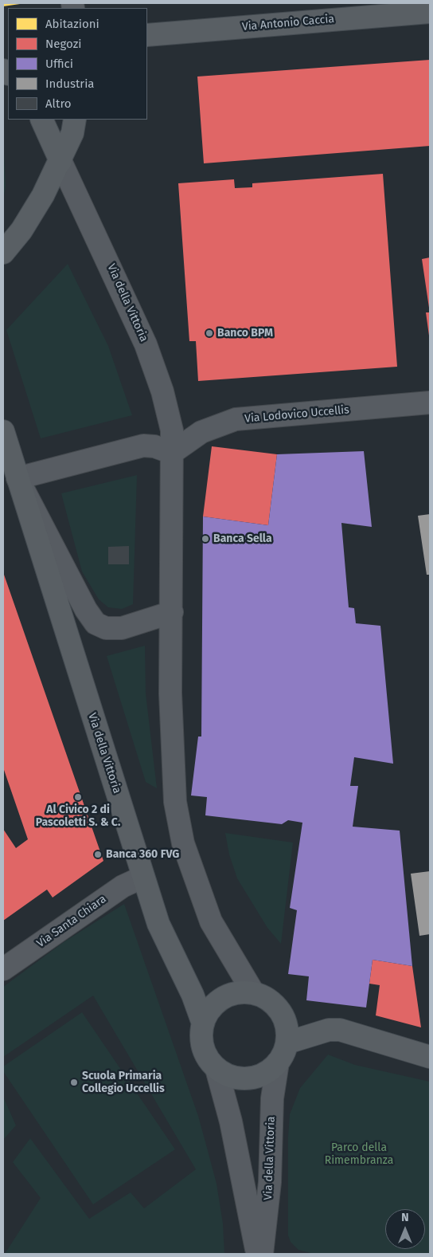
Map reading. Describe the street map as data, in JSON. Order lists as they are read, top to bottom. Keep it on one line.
{"streets":{"main road":["Via Antonio Caccia","Via della Vittoria"],"street":["Via Lodovico Uccellis","Via Santa Chiara"]},"crossings":[["Via della Vittoria","Via Lodovico Uccellis"],["Via della Vittoria","Via Santa Chiara"]],"parks":["Parco della Rimembranza"],"places":["Banco BPM","Banca Sella","Al Civico 2 di Pascoletti S. & C.","Banca 360 FVG","Scuola Primaria Collegio Uccellis"],"legend":["Abitazioni","Negozi","Uffici","Industria","Altro"],"north":"top"}
